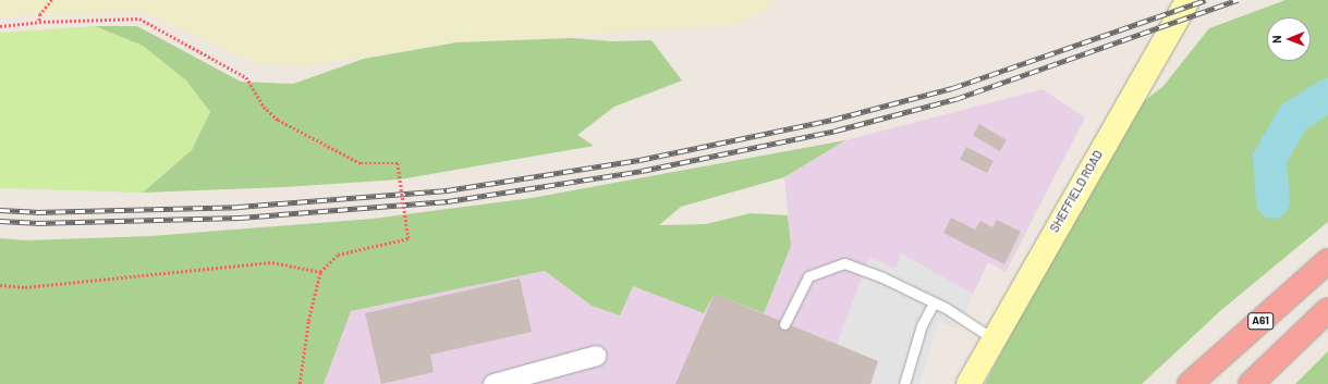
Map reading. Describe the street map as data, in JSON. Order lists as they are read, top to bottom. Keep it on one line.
{"streets":{"highway":["A61"],"main road":["SHEFFIELD ROAD"]},"north":"left"}
